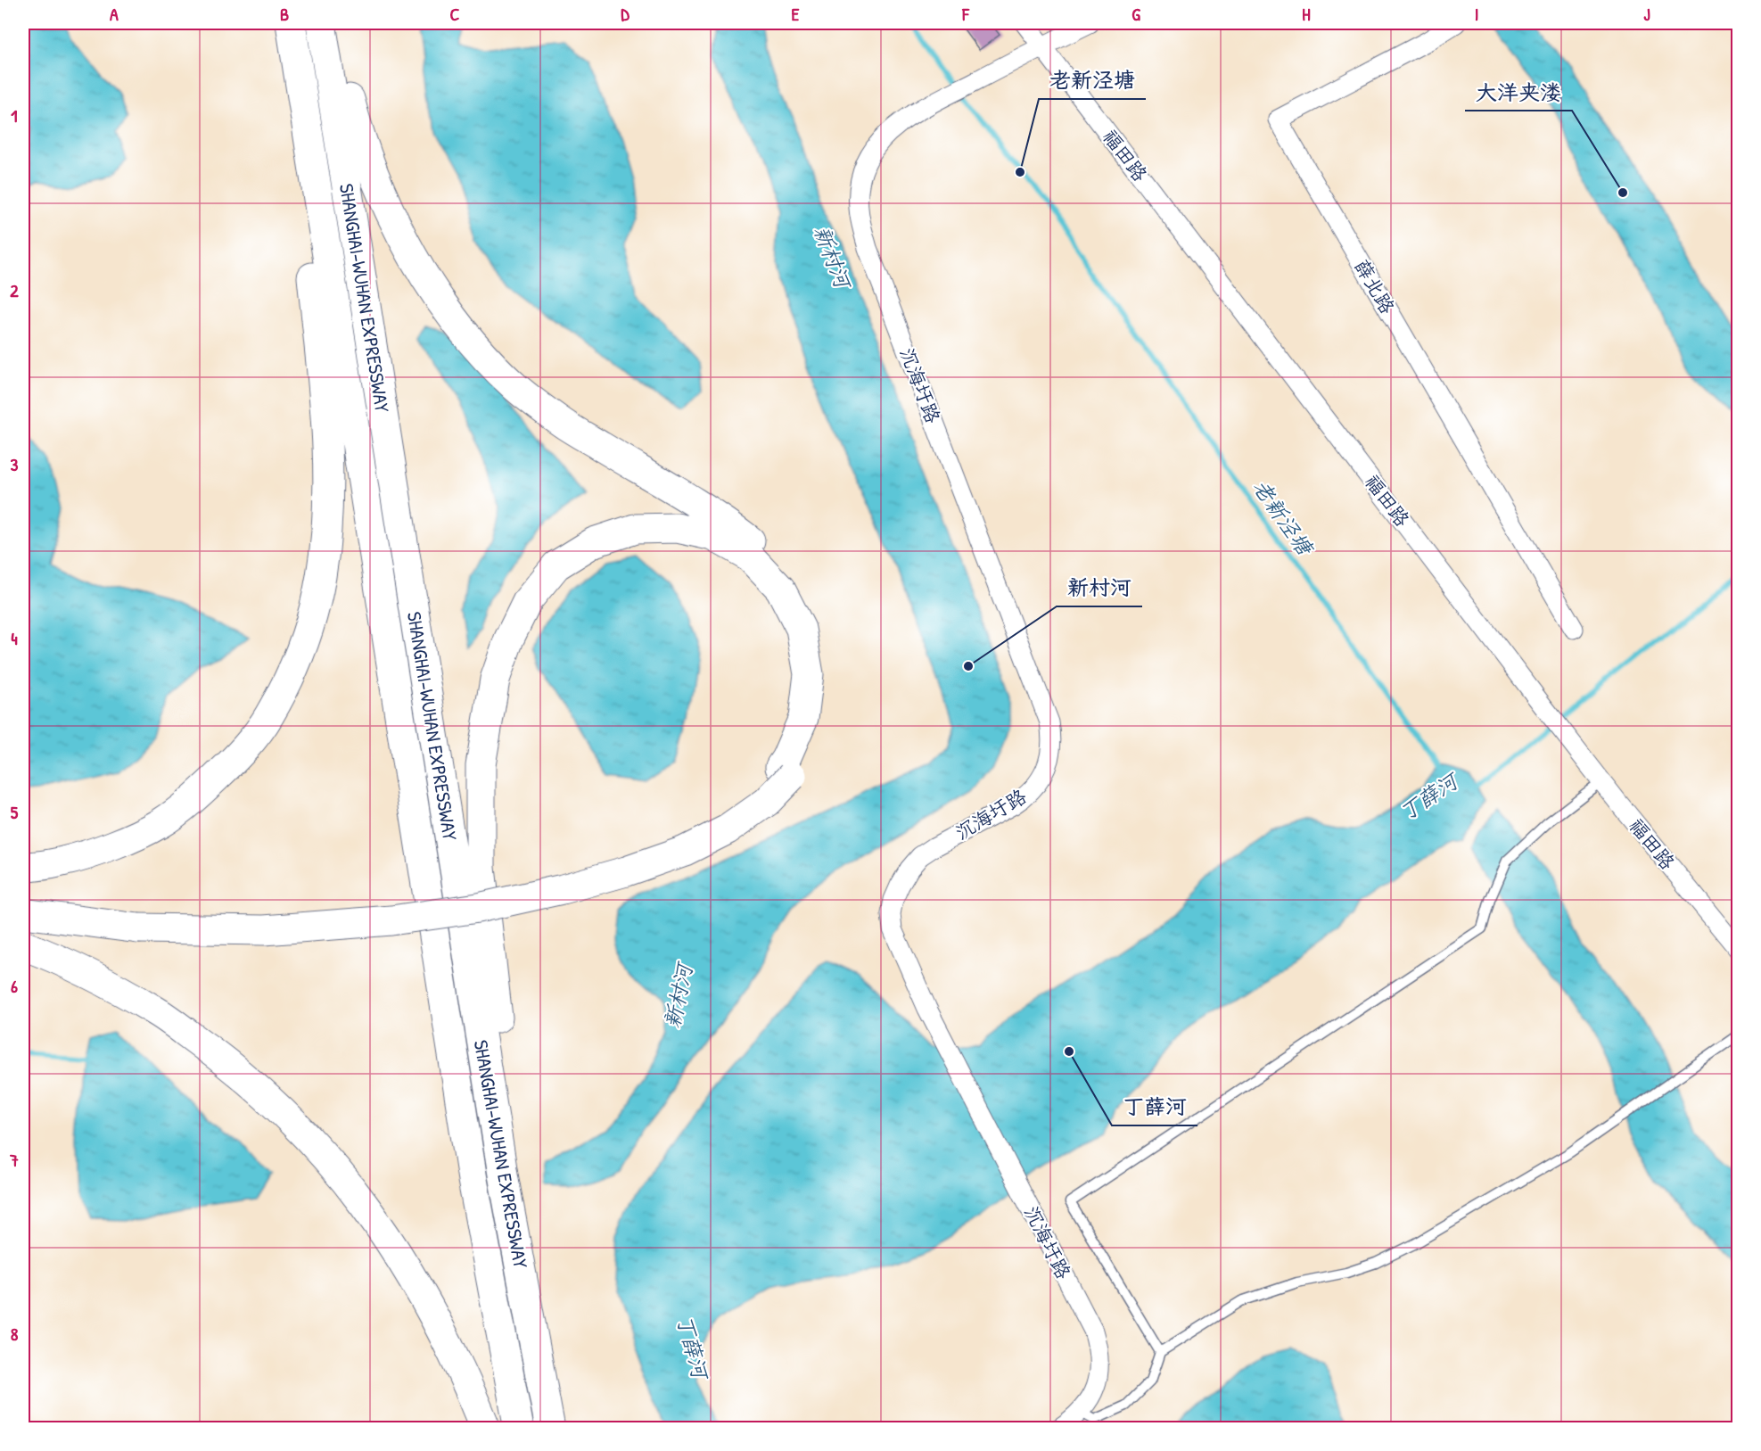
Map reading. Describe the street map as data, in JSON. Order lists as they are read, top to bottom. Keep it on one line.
{"streets":{"highway":["SHANGHAI-WUHAN EXPRESSWAY"],"street":["福田路","薛北路","沉海圩路"]},"crossings":[["福田路","沉海圩路"]],"water":["新村河","老新泾塘","丁薛河"],"places":["老新泾塘","大洋夹溇","新村河","丁薛河"],"grid":{"columns":["A","B","C","D","E","F","G","H","I","J"],"rows":["1","2","3","4","5","6","7","8"]}}
